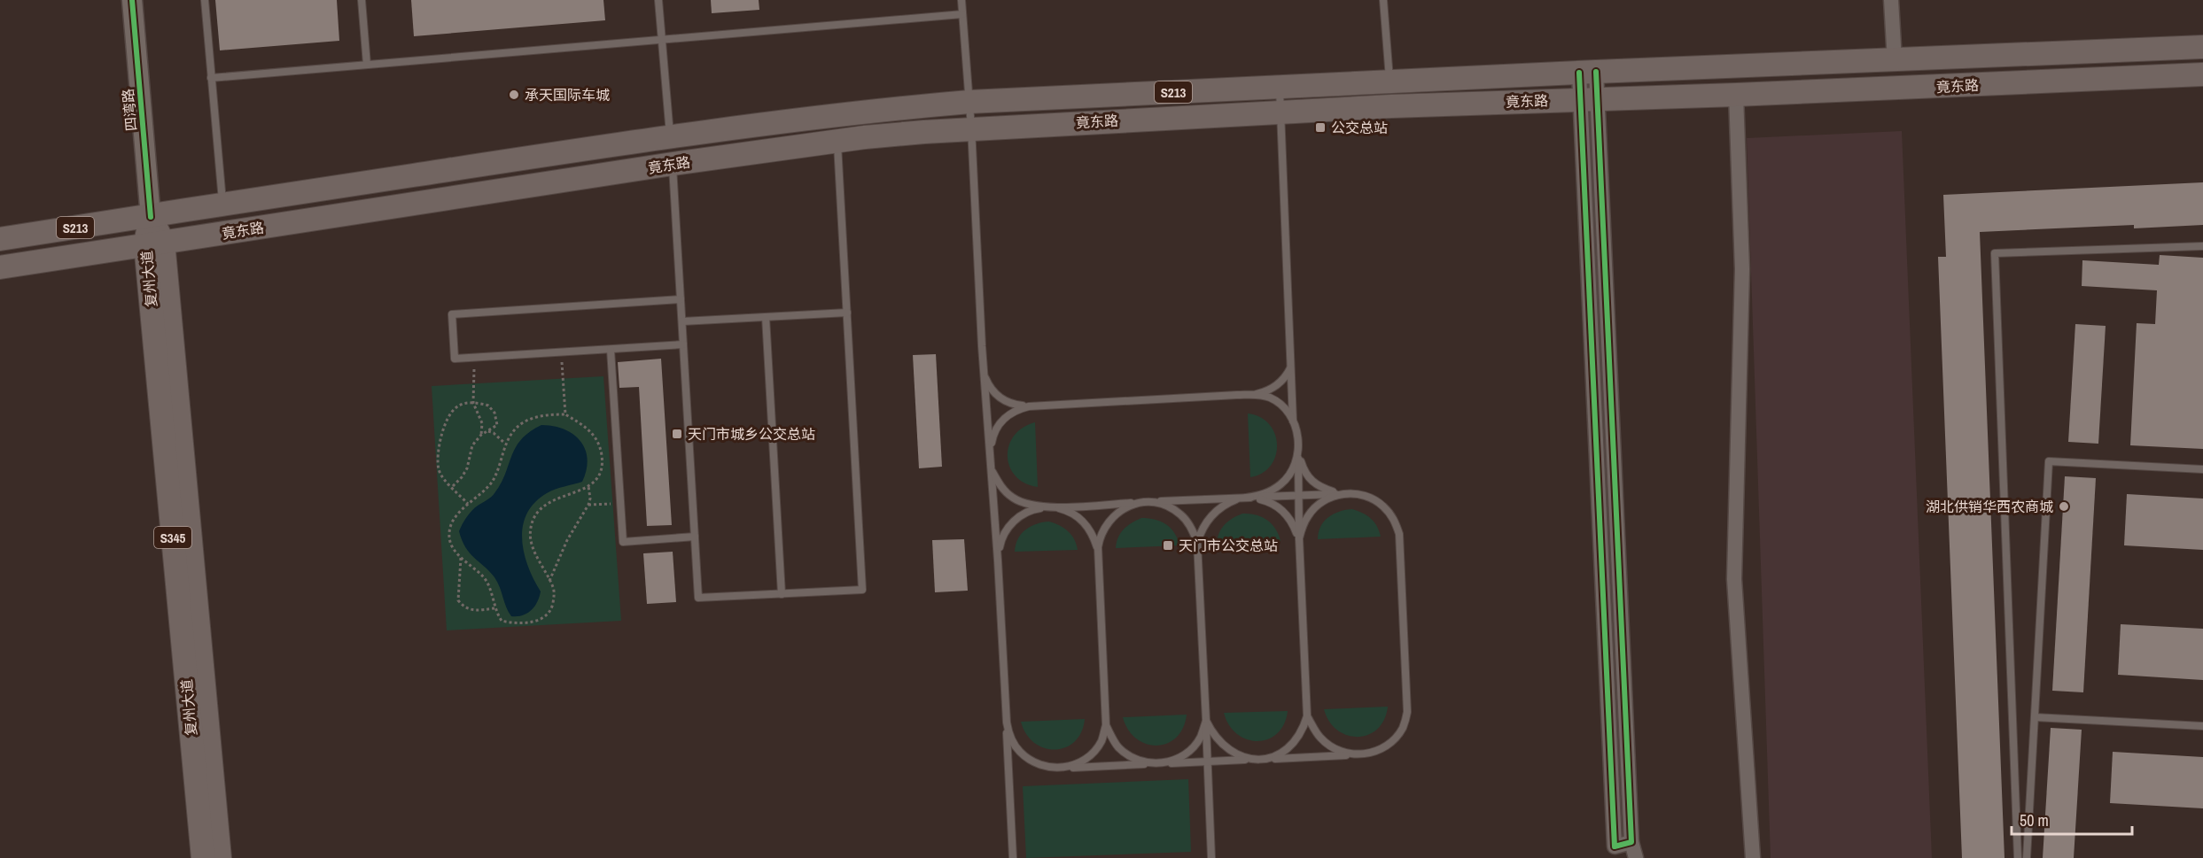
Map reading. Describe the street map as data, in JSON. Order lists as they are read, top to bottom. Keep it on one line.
{"streets":{"main road":["竟东路","S213","复州大道","S345"],"street":["四湾路"]},"crossings":[["竟东路","四湾路"],["竟东路","复州大道"],["四湾路","复州大道"]],"places":{"other":["承天国际车城","湖北供销华西农商城"],"transit":["公交总站","天门市城乡公交总站","天门市公交总站"]},"scale_bar":"50 m"}
